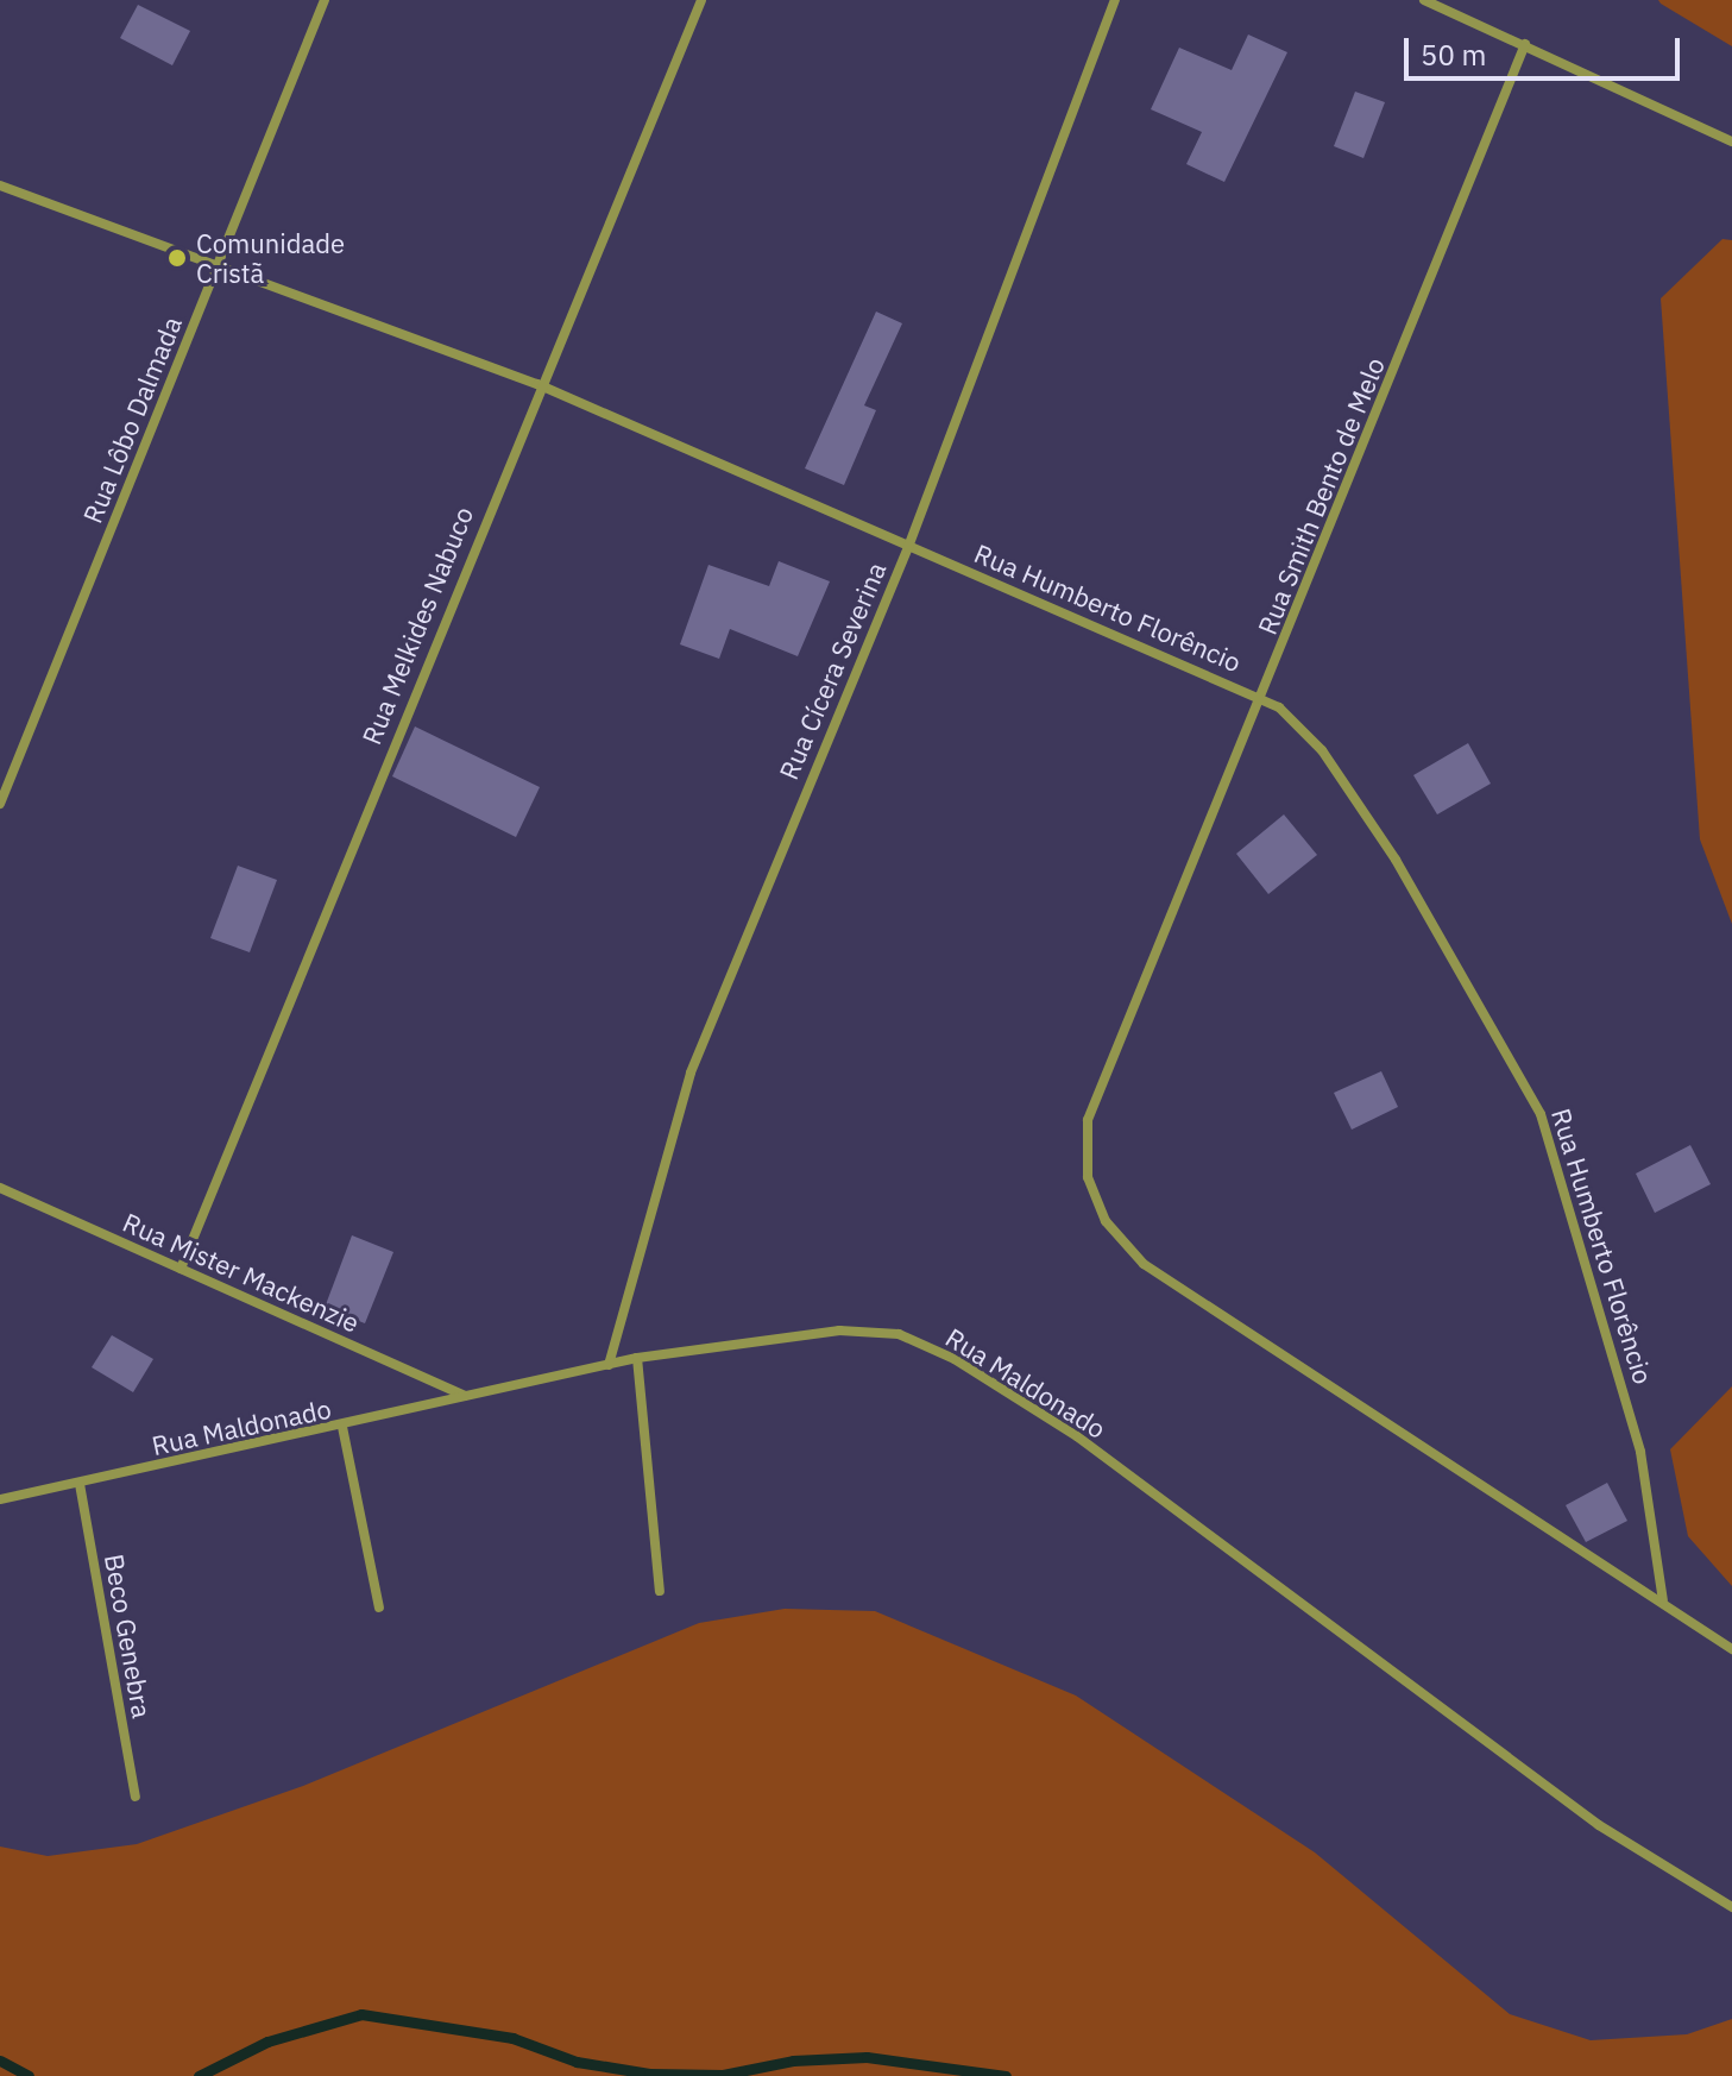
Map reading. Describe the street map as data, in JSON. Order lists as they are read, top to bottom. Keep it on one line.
{"streets":{"street":["Rua Lôbo Dalmada","Rua Smith Bento de Melo","Rua Humberto Florêncio","Rua Melkides Nabuco","Rua Cícera Severina","Rua Mister Mackenzie","Rua Maldonado","Beco Genebra"]},"crossings":[["Rua Lôbo Dalmada","Rua Humberto Florêncio"],["Rua Smith Bento de Melo","Rua Humberto Florêncio"],["Rua Humberto Florêncio","Rua Melkides Nabuco"],["Rua Humberto Florêncio","Rua Cícera Severina"],["Rua Melkides Nabuco","Rua Mister Mackenzie"],["Rua Cícera Severina","Rua Maldonado"],["Rua Mister Mackenzie","Rua Maldonado"],["Rua Maldonado","Beco Genebra"]],"places":["Comunidade Cristã"],"scale_bar":"50 m"}
